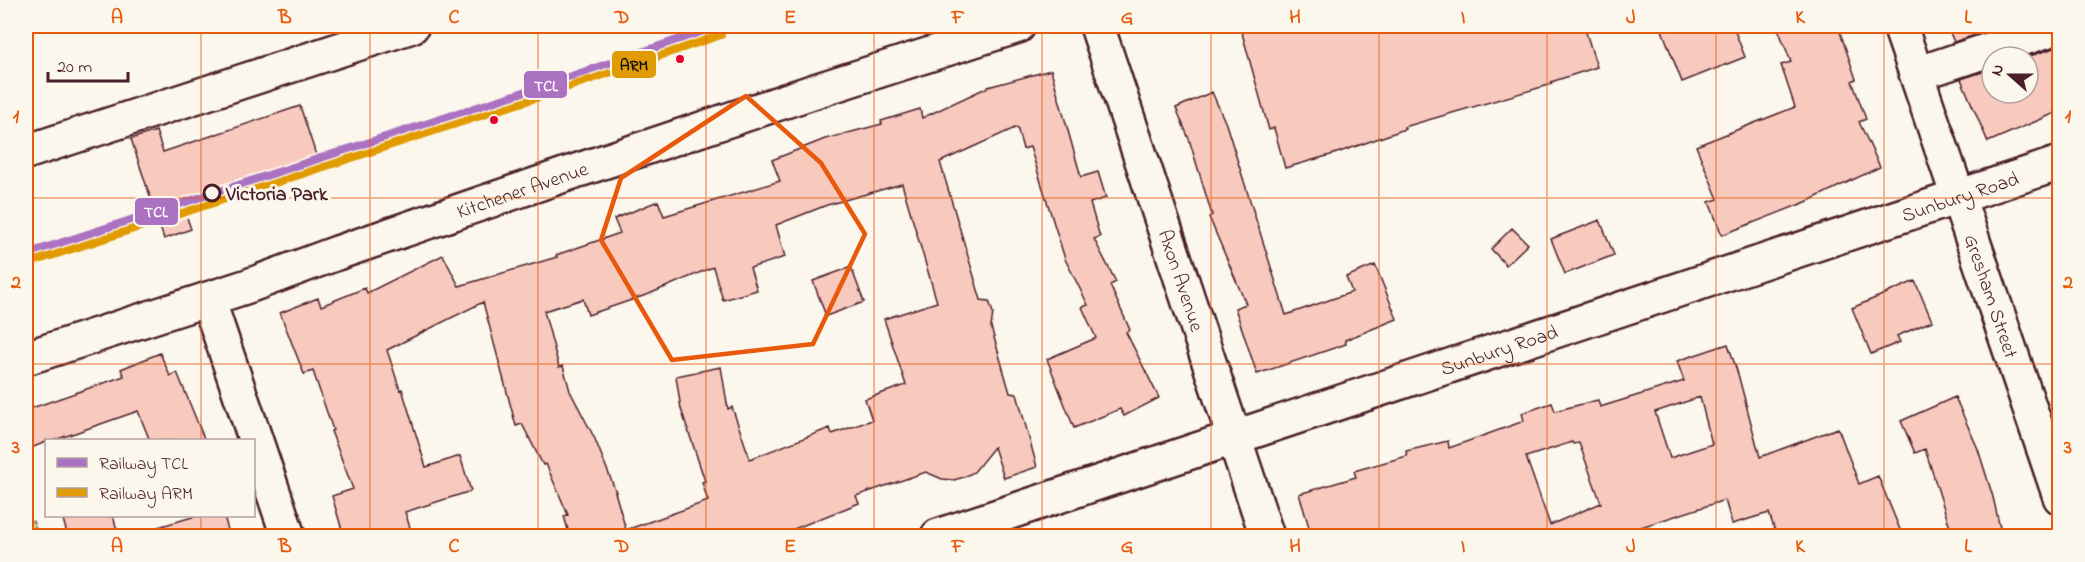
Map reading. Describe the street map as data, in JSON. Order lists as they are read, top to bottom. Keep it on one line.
{"streets":{"street":["Kitchener Avenue","Sunbury Road","Axon Avenue","Gresham Street"]},"crossings":[["Sunbury Road","Axon Avenue"],["Sunbury Road","Gresham Street"]],"places":["Victoria Park"],"lines":["rail line TCL","rail line ARM"],"legend":["Railway TCL","Railway ARM"],"scale_bar":"20 m","north":"left","grid":{"columns":["A","B","C","D","E","F","G","H","I","J","K","L"],"rows":["1","2","3"]}}
